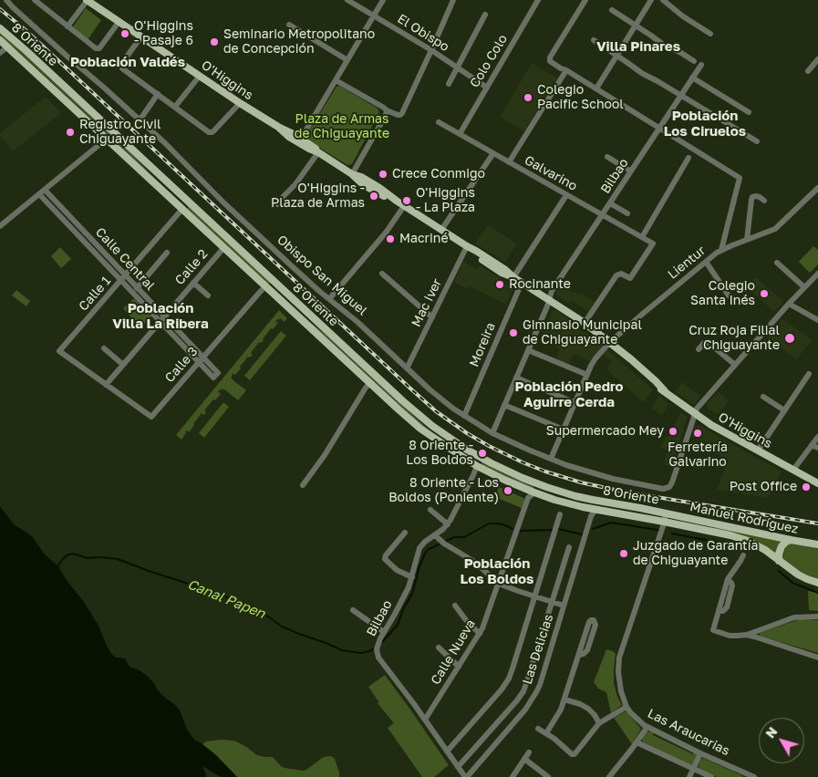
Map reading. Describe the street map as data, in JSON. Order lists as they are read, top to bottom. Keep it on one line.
{"streets":{"main road":["8 Oriente","O'Higgins","Manuel Rodríguez"],"street":["El Obispo","Colo Colo","Galvarino","Bilbao","Calle Central","Lientur","Calle 2","Obispo San Miguel","Calle 1","Mac Iver","Moreira","Calle 3","Las Delicias","Calle Nueva","Las Araucarias"]},"crossings":[["El Obispo","Colo Colo"],["8 Oriente","Bilbao"],["8 Oriente","Calle 2"],["8 Oriente","Calle 1"],["8 Oriente","Calle 3"],["8 Oriente","Manuel Rodríguez"],["8 Oriente","Las Delicias"],["8 Oriente","Calle Nueva"],["8 Oriente","Las Araucarias"],["Colo Colo","Galvarino"],["O'Higgins","Galvarino"],["O'Higgins","Bilbao"],["O'Higgins","Lientur"],["O'Higgins","Obispo San Miguel"],["O'Higgins","Mac Iver"],["O'Higgins","Moreira"],["Galvarino","Bilbao"],["Bilbao","Lientur"],["Bilbao","Obispo San Miguel"],["Bilbao","Las Delicias"],["Bilbao","Calle Nueva"],["Calle Central","Calle 2"],["Calle Central","Calle 1"],["Calle Central","Calle 3"],["Lientur","Obispo San Miguel"],["Calle 2","Calle 1"],["Calle 2","Calle 3"],["Obispo San Miguel","Mac Iver"],["Obispo San Miguel","Moreira"],["Calle 1","Calle 3"],["Manuel Rodríguez","Las Araucarias"]],"districts":["Villa Pinares","Población Valdés","Población Los Ciruelos","Población Villa La Ribera","Población Pedro Aguirre Cerda","Población Los Boldos"],"water":["Canal Papen"],"parks":["Plaza de Armas de Chiguayante"],"places":["O'Higgins - Pasaje 6","Seminario Metropolitano de Concepción","Colegio Pacific School","Registro Civil Chiguayante","Crece Conmigo","O'Higgins - Plaza de Armas","O'Higgins - La Plaza","Macriné","Rocinante","Colegio Santa Inés","Gimnasio Municipal de Chiguayante","Cruz Roja Filial Chiguayante","Supermercado Mey","Ferretería Galvarino","8 Oriente - Los Boldos","Post Office","8 Oriente - Los Boldos (Poniente)","Juzgado de Garantía de Chiguayante"],"north":"top left"}
